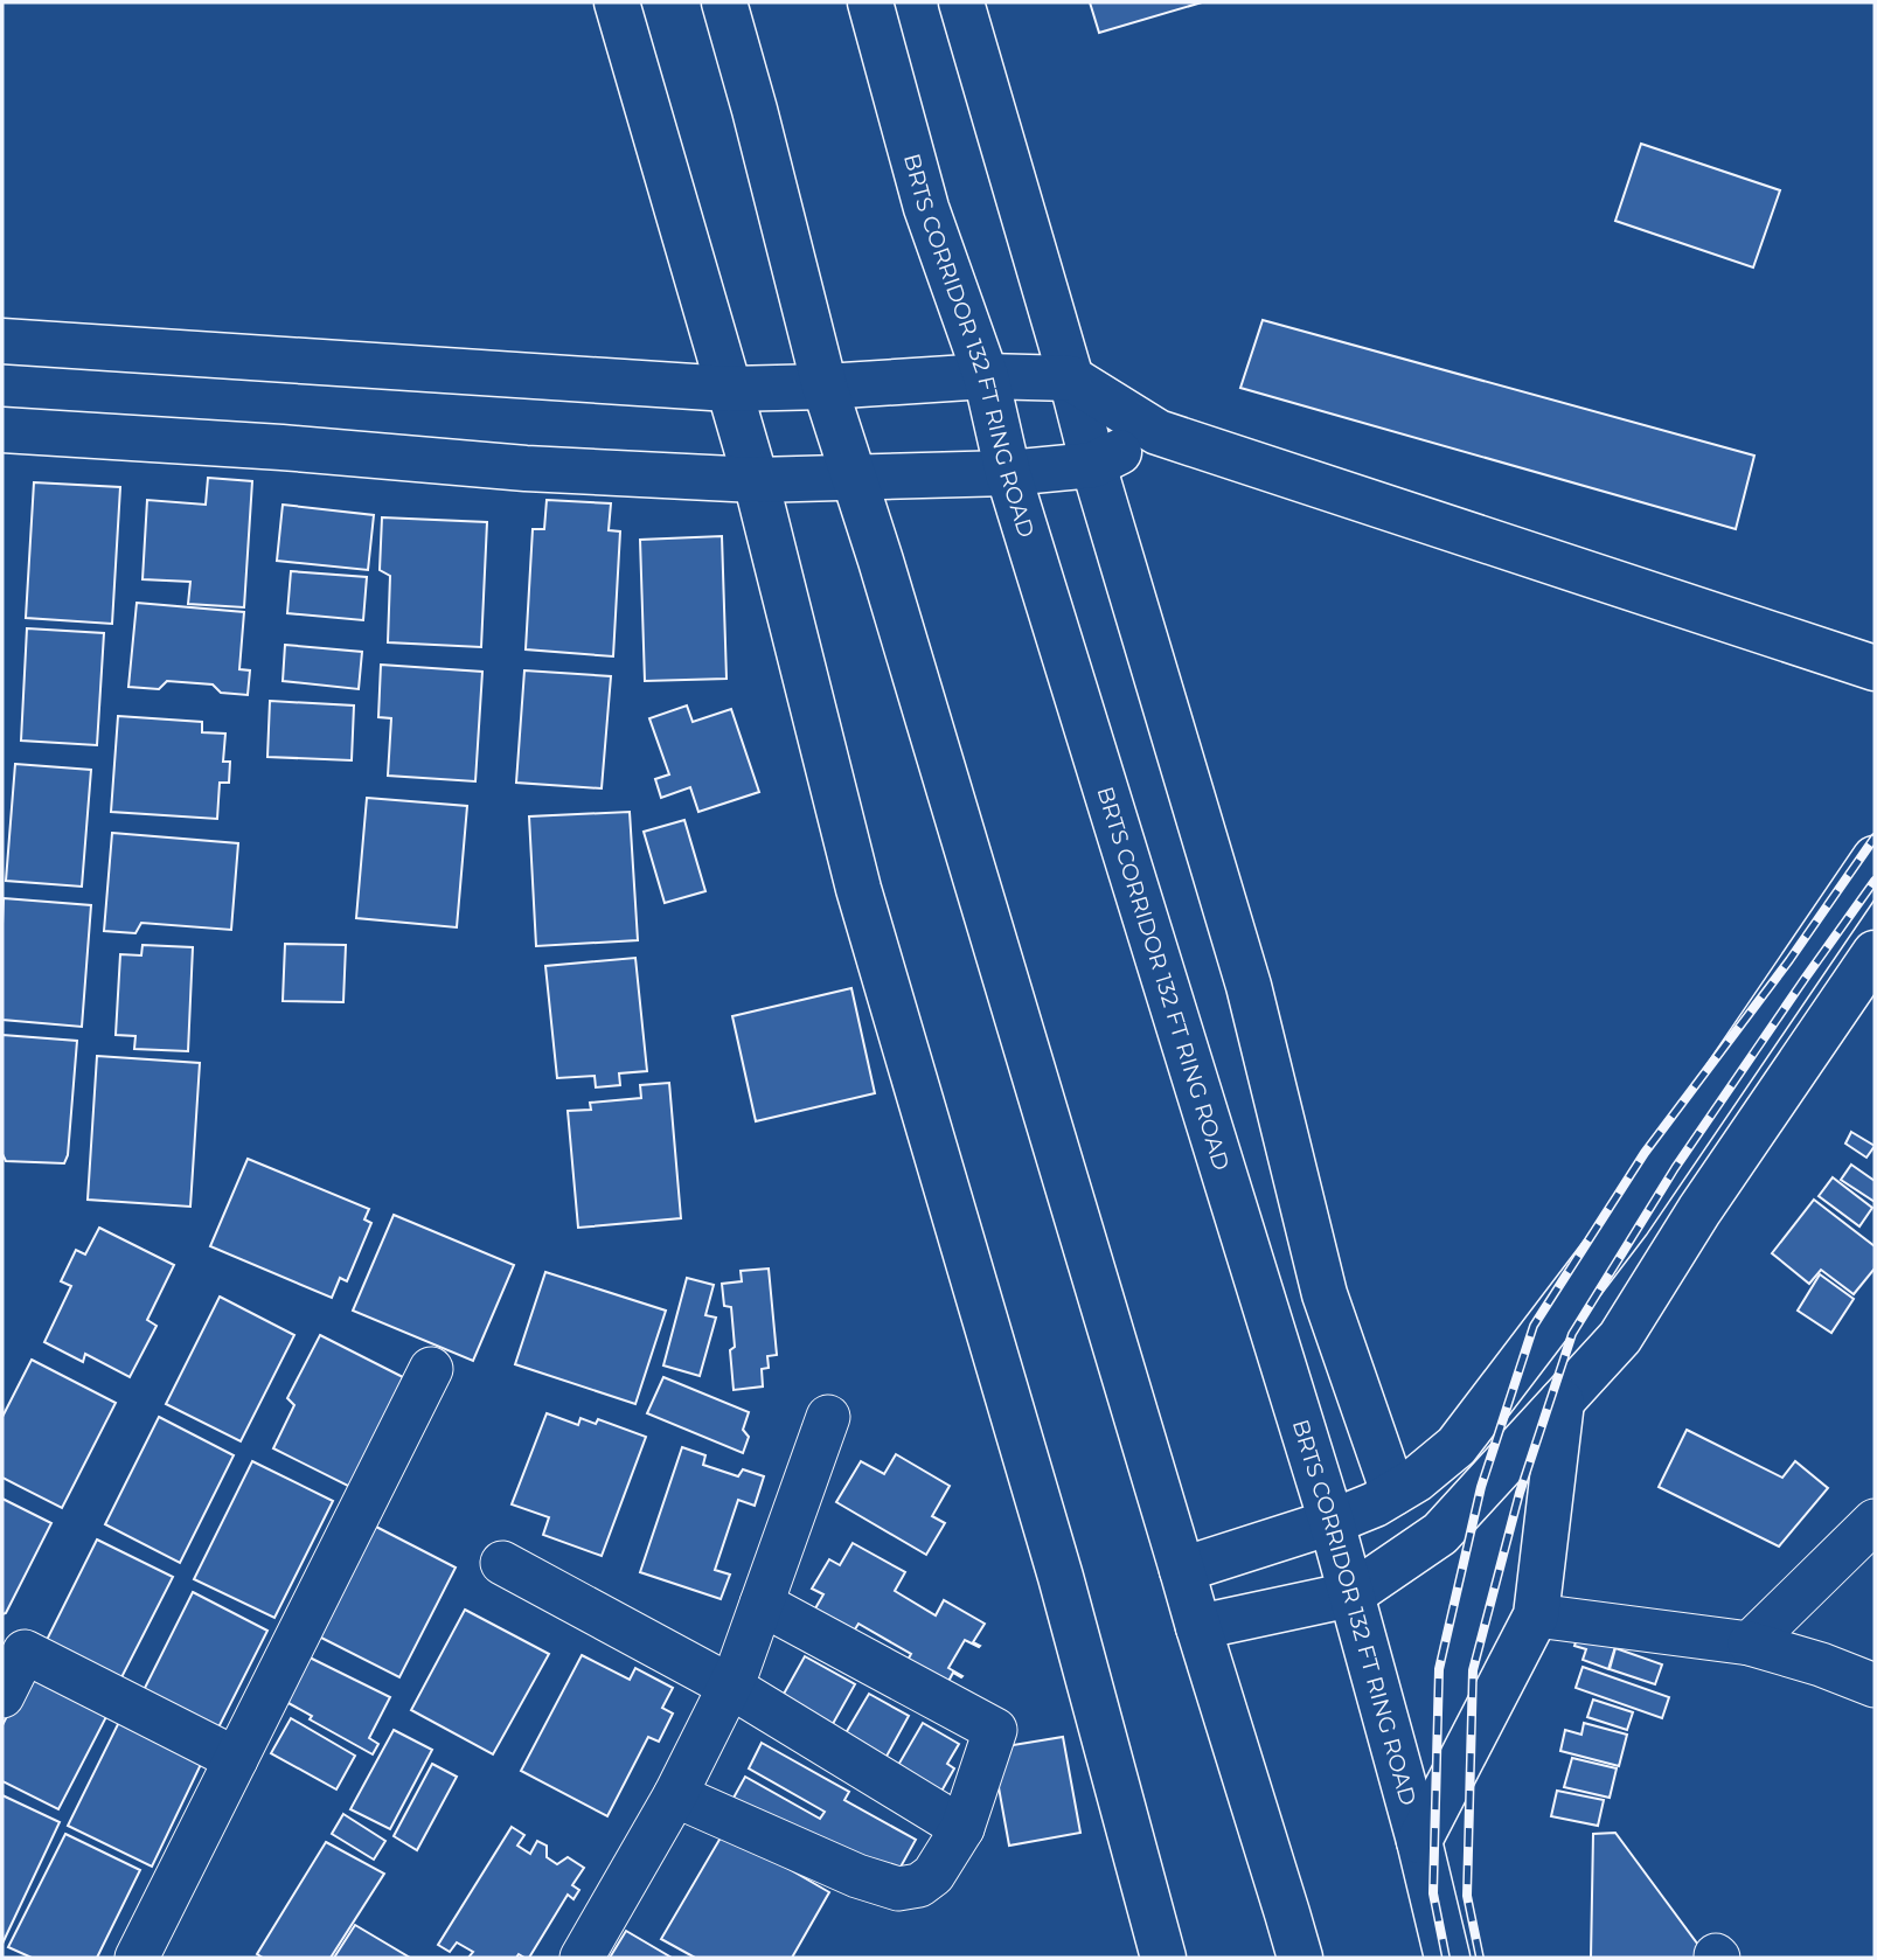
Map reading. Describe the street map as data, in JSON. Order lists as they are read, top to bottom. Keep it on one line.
{"streets":{"street":["BRTS CORRIDOR 132 FT RING ROAD"]}}
